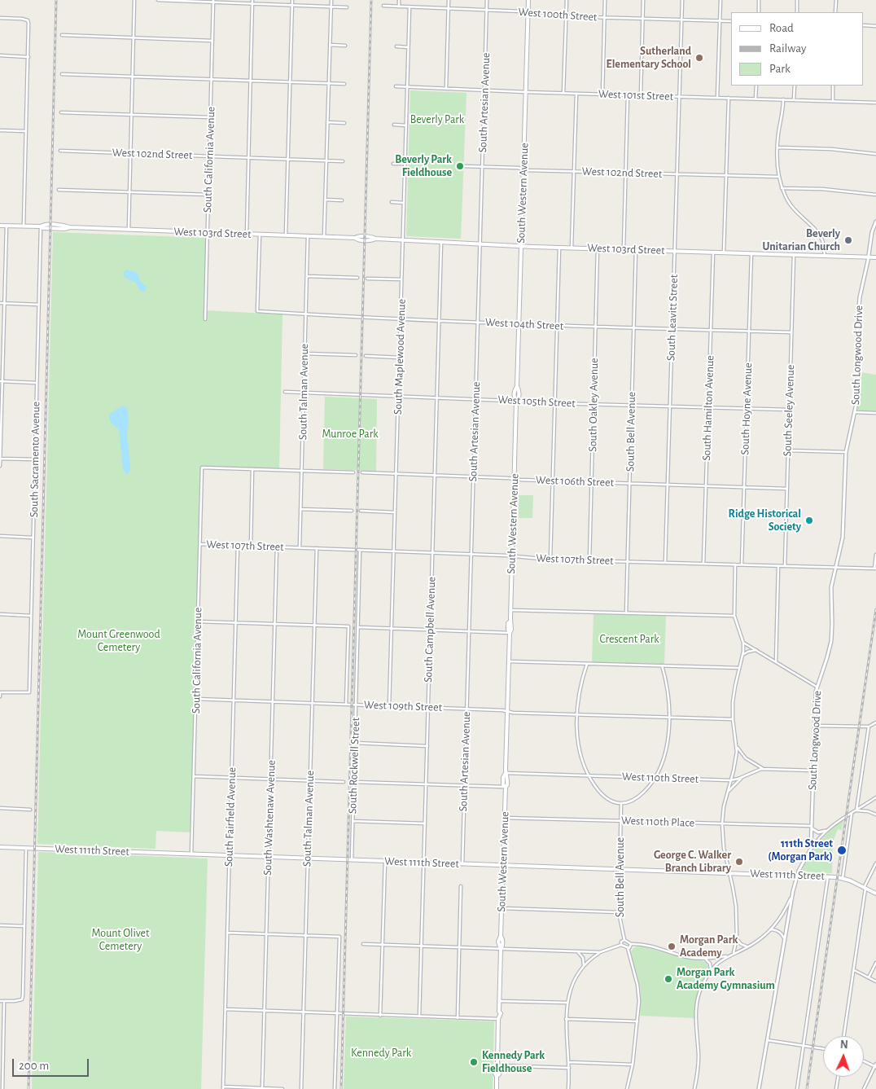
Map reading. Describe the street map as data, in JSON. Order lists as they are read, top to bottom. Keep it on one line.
{"streets":{"main road":["South Western Avenue","West 103rd Street","West 111th Street"],"street":["West 100th Street","West 101st Street","South Artesian Avenue","West 102nd Street","South California Avenue","South Leavitt Street","West 104th Street","South Longwood Drive","South Maplewood Avenue","South Talman Avenue","West 105th Street","South Oakley Avenue","South Hamilton Avenue","South Hoyne Avenue","South Seeley Avenue","South Bell Avenue","South Sacramento Avenue","West 106th Street","West 107th Street","South Campbell Avenue","West 109th Street","South Rockwell Street","West 110th Street","South Fairfield Avenue","South Washtenaw Avenue","West 110th Place"]},"crossings":[["West 100th Street","South Artesian Avenue"],["West 100th Street","South Western Avenue"],["West 100th Street","South Leavitt Street"],["West 100th Street","South Maplewood Avenue"],["West 101st Street","South Artesian Avenue"],["West 101st Street","South Western Avenue"],["West 101st Street","South Leavitt Street"],["West 101st Street","South Maplewood Avenue"],["South Artesian Avenue","West 102nd Street"],["South Artesian Avenue","West 103rd Street"],["South Artesian Avenue","West 104th Street"],["South Artesian Avenue","West 105th Street"],["South Artesian Avenue","West 106th Street"],["South Artesian Avenue","West 107th Street"],["South Artesian Avenue","West 109th Street"],["South Artesian Avenue","West 111th Street"],["West 102nd Street","South California Avenue"],["West 102nd Street","South Western Avenue"],["West 102nd Street","South Leavitt Street"],["South California Avenue","West 103rd Street"],["South California Avenue","West 107th Street"],["South California Avenue","West 109th Street"],["South California Avenue","West 111th Street"],["South Western Avenue","West 103rd Street"],["South Western Avenue","West 104th Street"],["South Western Avenue","West 105th Street"],["South Western Avenue","West 106th Street"],["South Western Avenue","West 107th Street"],["South Western Avenue","West 109th Street"],["South Western Avenue","West 110th Street"],["South Western Avenue","West 110th Place"],["South Western Avenue","West 111th Street"],["West 103rd Street","South Leavitt Street"],["West 103rd Street","West 104th Street"],["West 103rd Street","South Longwood Drive"],["West 103rd Street","South Maplewood Avenue"],["West 103rd Street","South Talman Avenue"],["West 103rd Street","South Oakley Avenue"],["West 103rd Street","South Hamilton Avenue"],["West 103rd Street","South Hoyne Avenue"],["West 103rd Street","South Seeley Avenue"],["West 103rd Street","South Bell Avenue"],["West 103rd Street","South Sacramento Avenue"],["West 103rd Street","South Campbell Avenue"],["South Leavitt Street","West 104th Street"],["South Leavitt Street","West 105th Street"],["South Leavitt Street","West 106th Street"],["South Leavitt Street","West 107th Street"],["West 104th Street","South Maplewood Avenue"],["West 104th Street","South Talman Avenue"],["West 104th Street","South Oakley Avenue"],["West 104th Street","South Hamilton Avenue"],["West 104th Street","South Hoyne Avenue"],["West 104th Street","South Seeley Avenue"],["West 104th Street","South Bell Avenue"],["West 104th Street","South Campbell Avenue"],["South Longwood Drive","West 107th Street"],["South Longwood Drive","West 110th Street"],["South Longwood Drive","West 110th Place"],["South Longwood Drive","West 111th Street"],["South Maplewood Avenue","West 105th Street"],["South Maplewood Avenue","West 106th Street"],["South Maplewood Avenue","West 107th Street"],["South Maplewood Avenue","West 109th Street"],["South Talman Avenue","West 105th Street"],["South Talman Avenue","West 107th Street"],["South Talman Avenue","West 109th Street"],["South Talman Avenue","South Rockwell Street"],["South Talman Avenue","West 111th Street"],["West 105th Street","South Oakley Avenue"],["West 105th Street","South Hamilton Avenue"],["West 105th Street","South Hoyne Avenue"],["West 105th Street","South Seeley Avenue"],["West 105th Street","South Bell Avenue"],["West 105th Street","South Campbell Avenue"],["South Oakley Avenue","West 106th Street"],["South Oakley Avenue","West 107th Street"],["South Hamilton Avenue","West 106th Street"],["South Hamilton Avenue","West 107th Street"],["South Hoyne Avenue","West 106th Street"],["South Hoyne Avenue","West 107th Street"],["South Seeley Avenue","West 106th Street"],["South Seeley Avenue","West 107th Street"],["South Bell Avenue","West 106th Street"],["South Bell Avenue","West 107th Street"],["South Bell Avenue","West 110th Place"],["South Bell Avenue","West 111th Street"],["West 106th Street","South Campbell Avenue"],["West 107th Street","South Campbell Avenue"],["West 107th Street","South Rockwell Street"],["West 107th Street","South Fairfield Avenue"],["West 107th Street","South Washtenaw Avenue"],["South Campbell Avenue","West 109th Street"],["South Campbell Avenue","West 111th Street"],["West 109th Street","South Rockwell Street"],["West 109th Street","South Fairfield Avenue"],["West 109th Street","South Washtenaw Avenue"],["South Rockwell Street","West 111th Street"],["South Fairfield Avenue","West 111th Street"],["South Washtenaw Avenue","West 111th Street"]],"parks":["Beverly Park","Munroe Park","Mount Greenwood Cemetery","Crescent Park","Mount Olivet Cemetery","Kennedy Park"],"places":["Sutherland Elementary School","Beverly Park Fieldhouse","Beverly Unitarian Church","Ridge Historical Society","111th Street (Morgan Park)","George C. Walker Branch Library","Morgan Park Academy","Morgan Park Academy Gymnasium","Kennedy Park Fieldhouse"],"legend":["Road","Railway","Park"],"scale_bar":"200 m","north":"top"}
